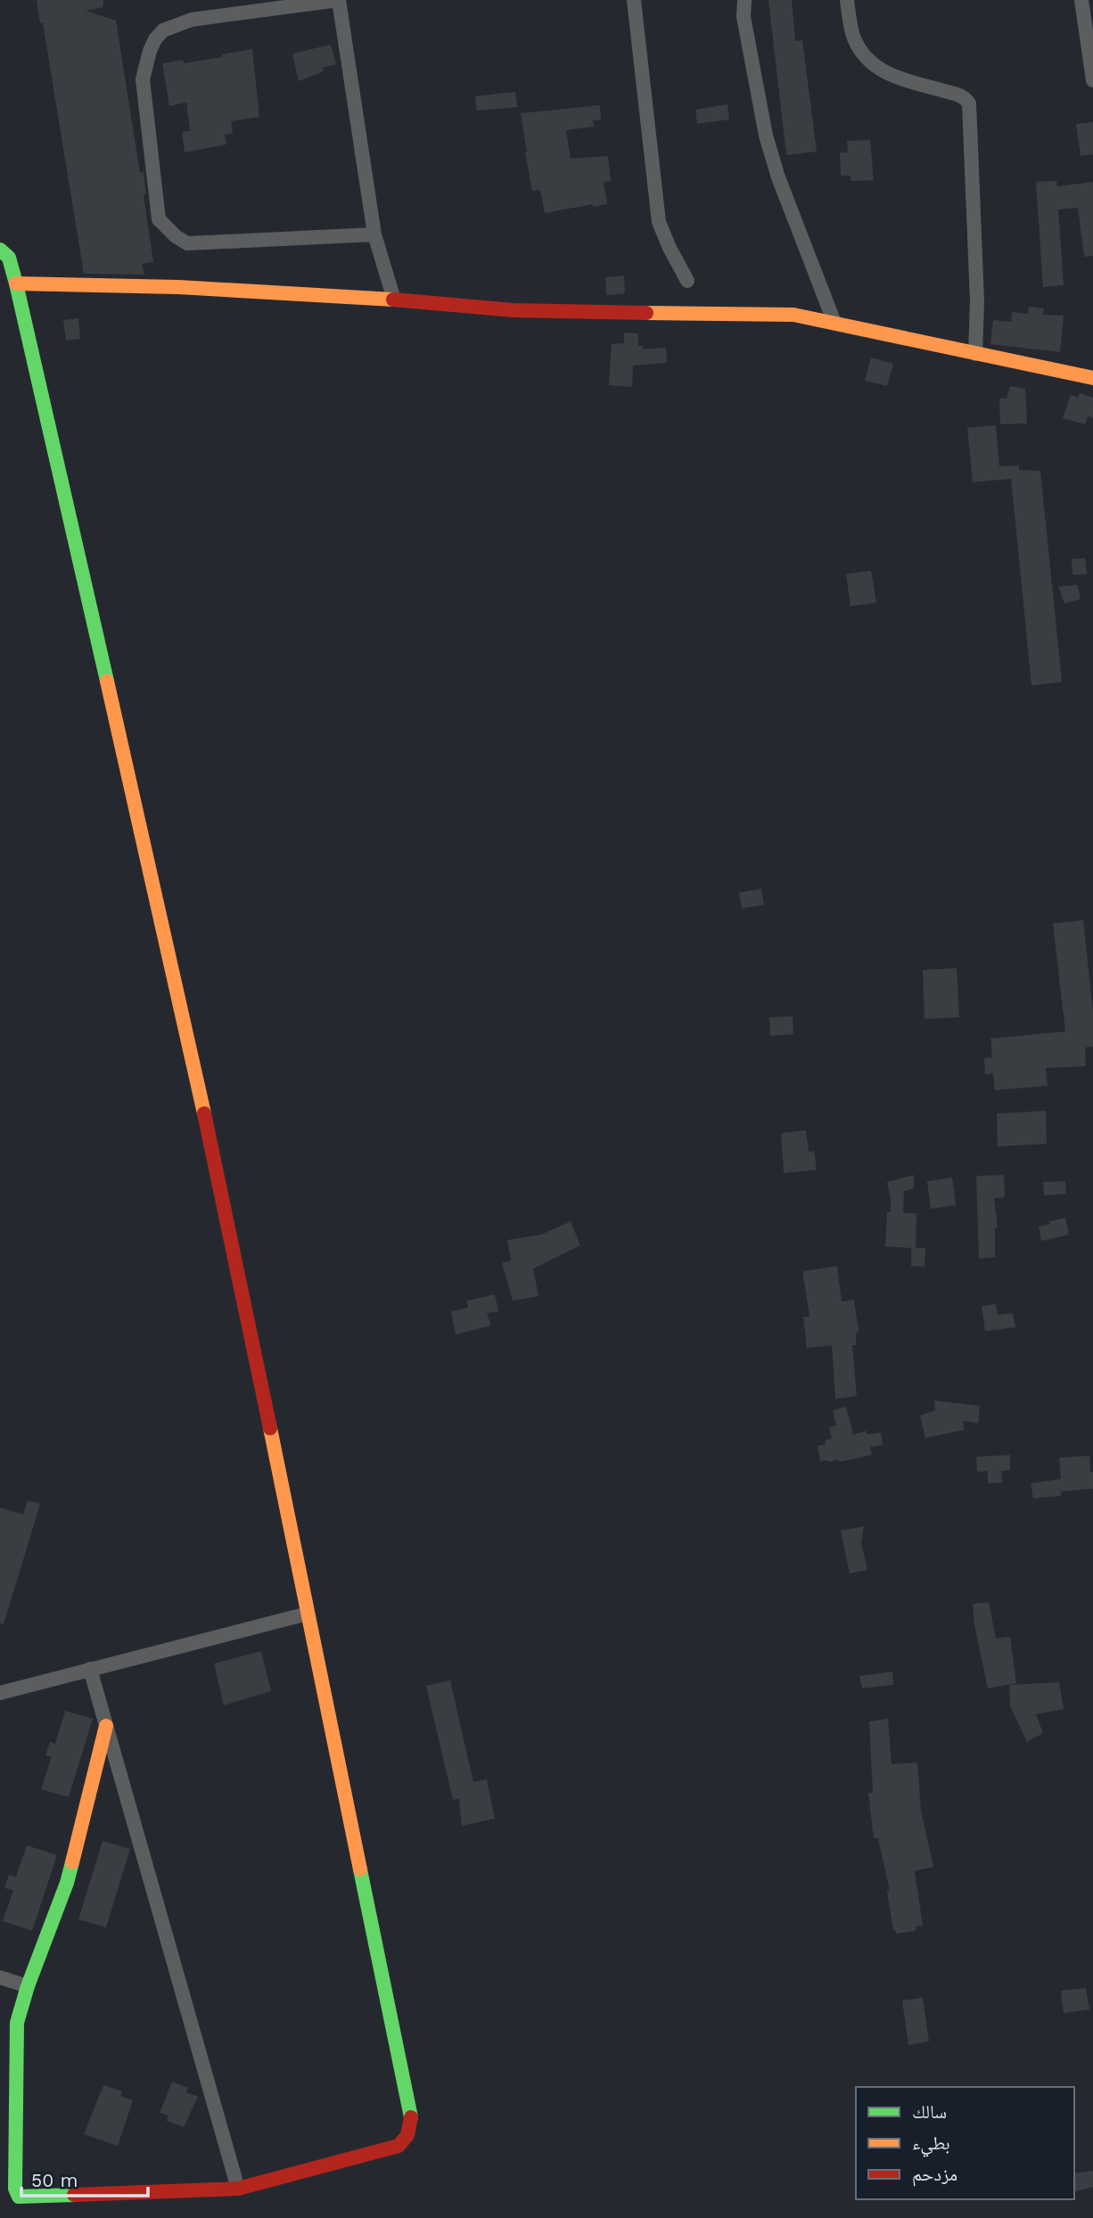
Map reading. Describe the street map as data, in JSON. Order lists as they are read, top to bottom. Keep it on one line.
{"legend":["سالك","بطيء","مزدحم"],"scale_bar":"50 m"}
